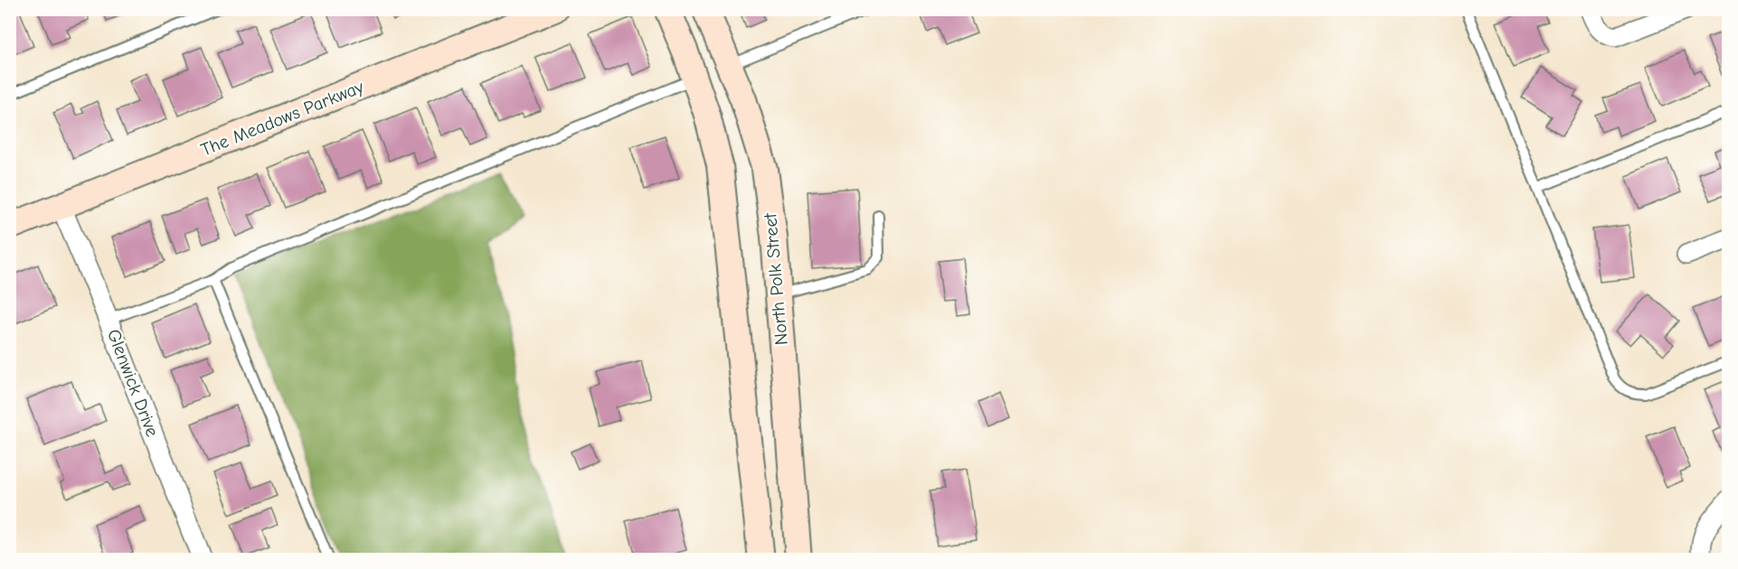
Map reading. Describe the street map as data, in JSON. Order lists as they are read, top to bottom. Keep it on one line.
{"streets":{"main road":["The Meadows Parkway","North Polk Street"],"street":["Glenwick Drive"]},"crossings":[["The Meadows Parkway","Glenwick Drive"]]}
